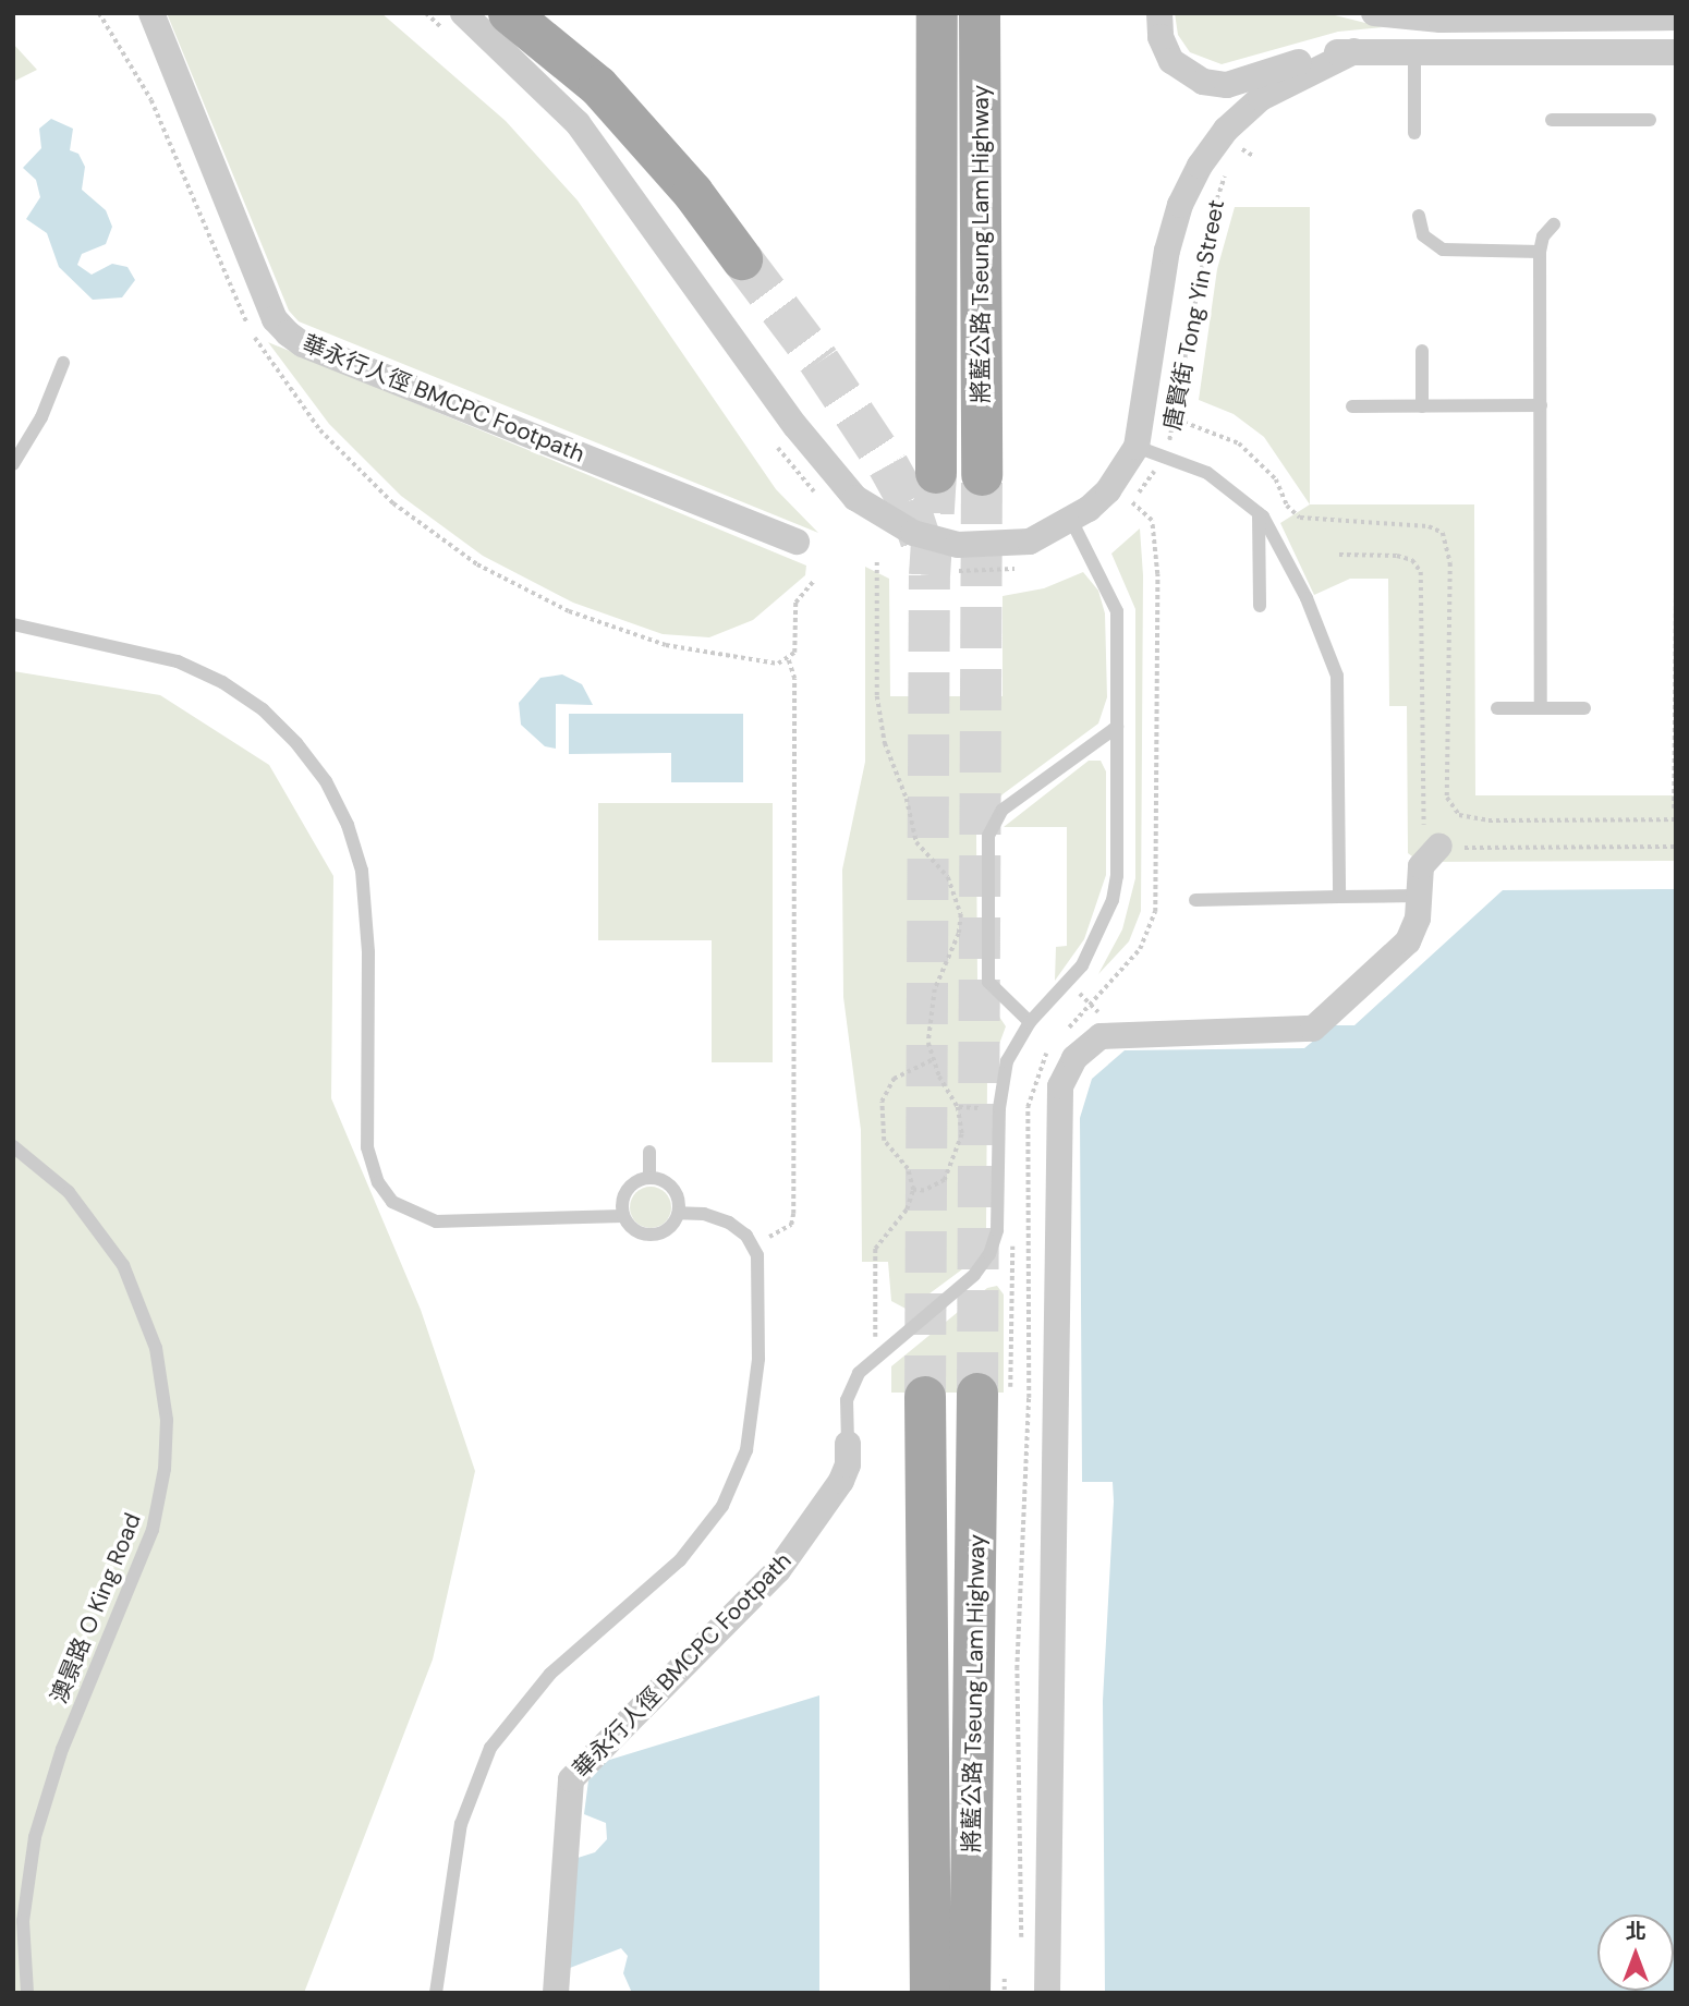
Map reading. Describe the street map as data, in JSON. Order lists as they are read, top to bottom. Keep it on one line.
{"streets":{"main road":["將藍公路 Tseung Lam Highway"],"street":["唐賢街 Tong Yin Street","華永行人徑 BMCPC Footpath"],"lane":["澳景路 O King Road"]},"north":"top"}
